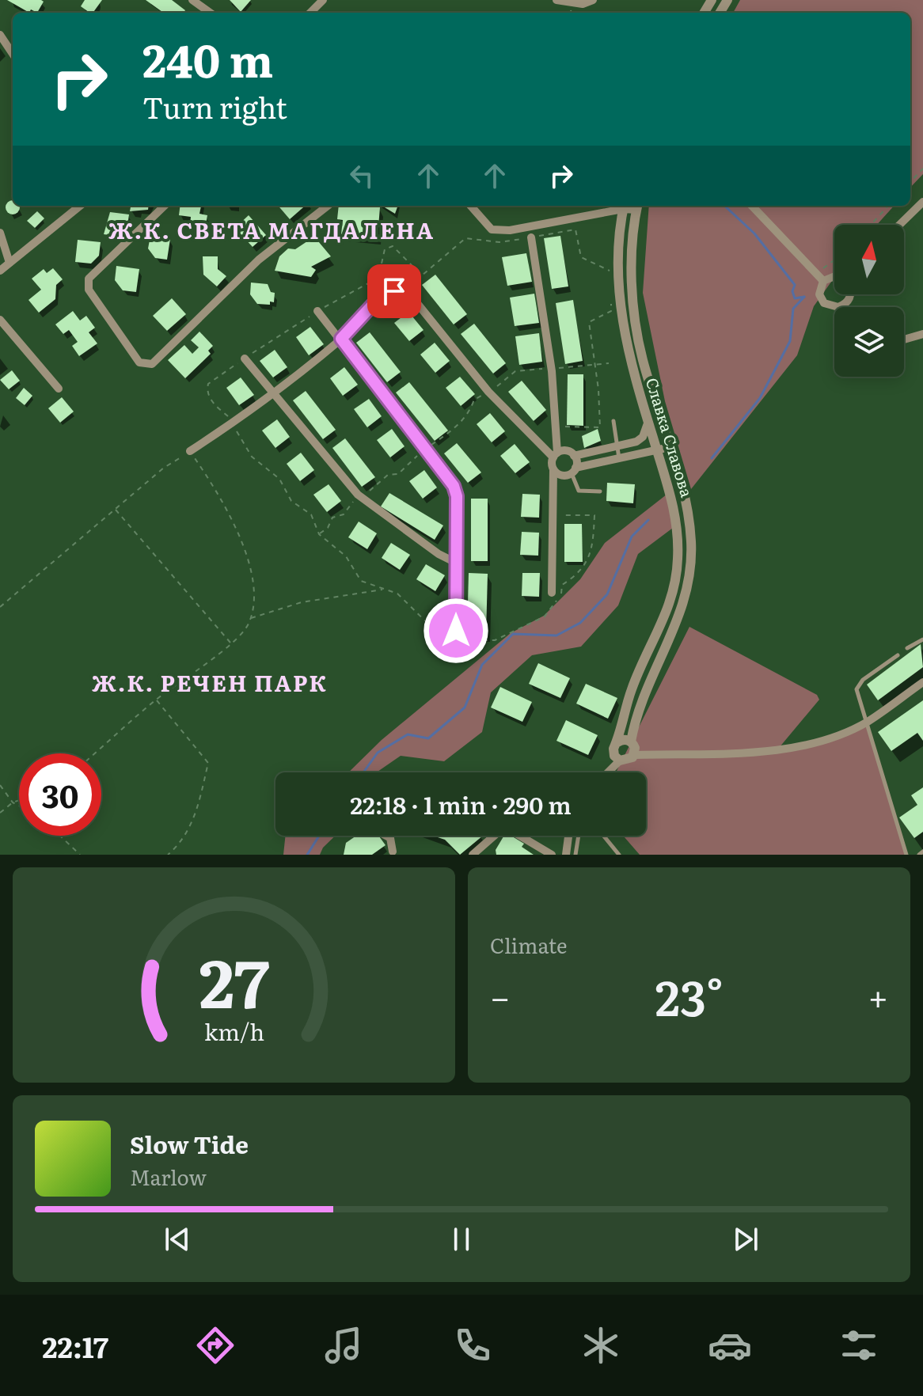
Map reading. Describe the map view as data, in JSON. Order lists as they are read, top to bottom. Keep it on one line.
{"streets":{"street":["Славка Славова"]},"districts":["Ж.К. СВЕТА МАГДАЛЕНА","Ж.К. РЕЧЕН ПАРК"],"north":"top","page":{"turn":["240 m","Turn right"],"limit":"30","trip":"22:18 · 1 min · 290 m","tile":"Climate","heat":["−","23°","+"],"song":["Slow Tide","Marlow"],"tabs":"22:17","gauge":["27","km/h"]}}
